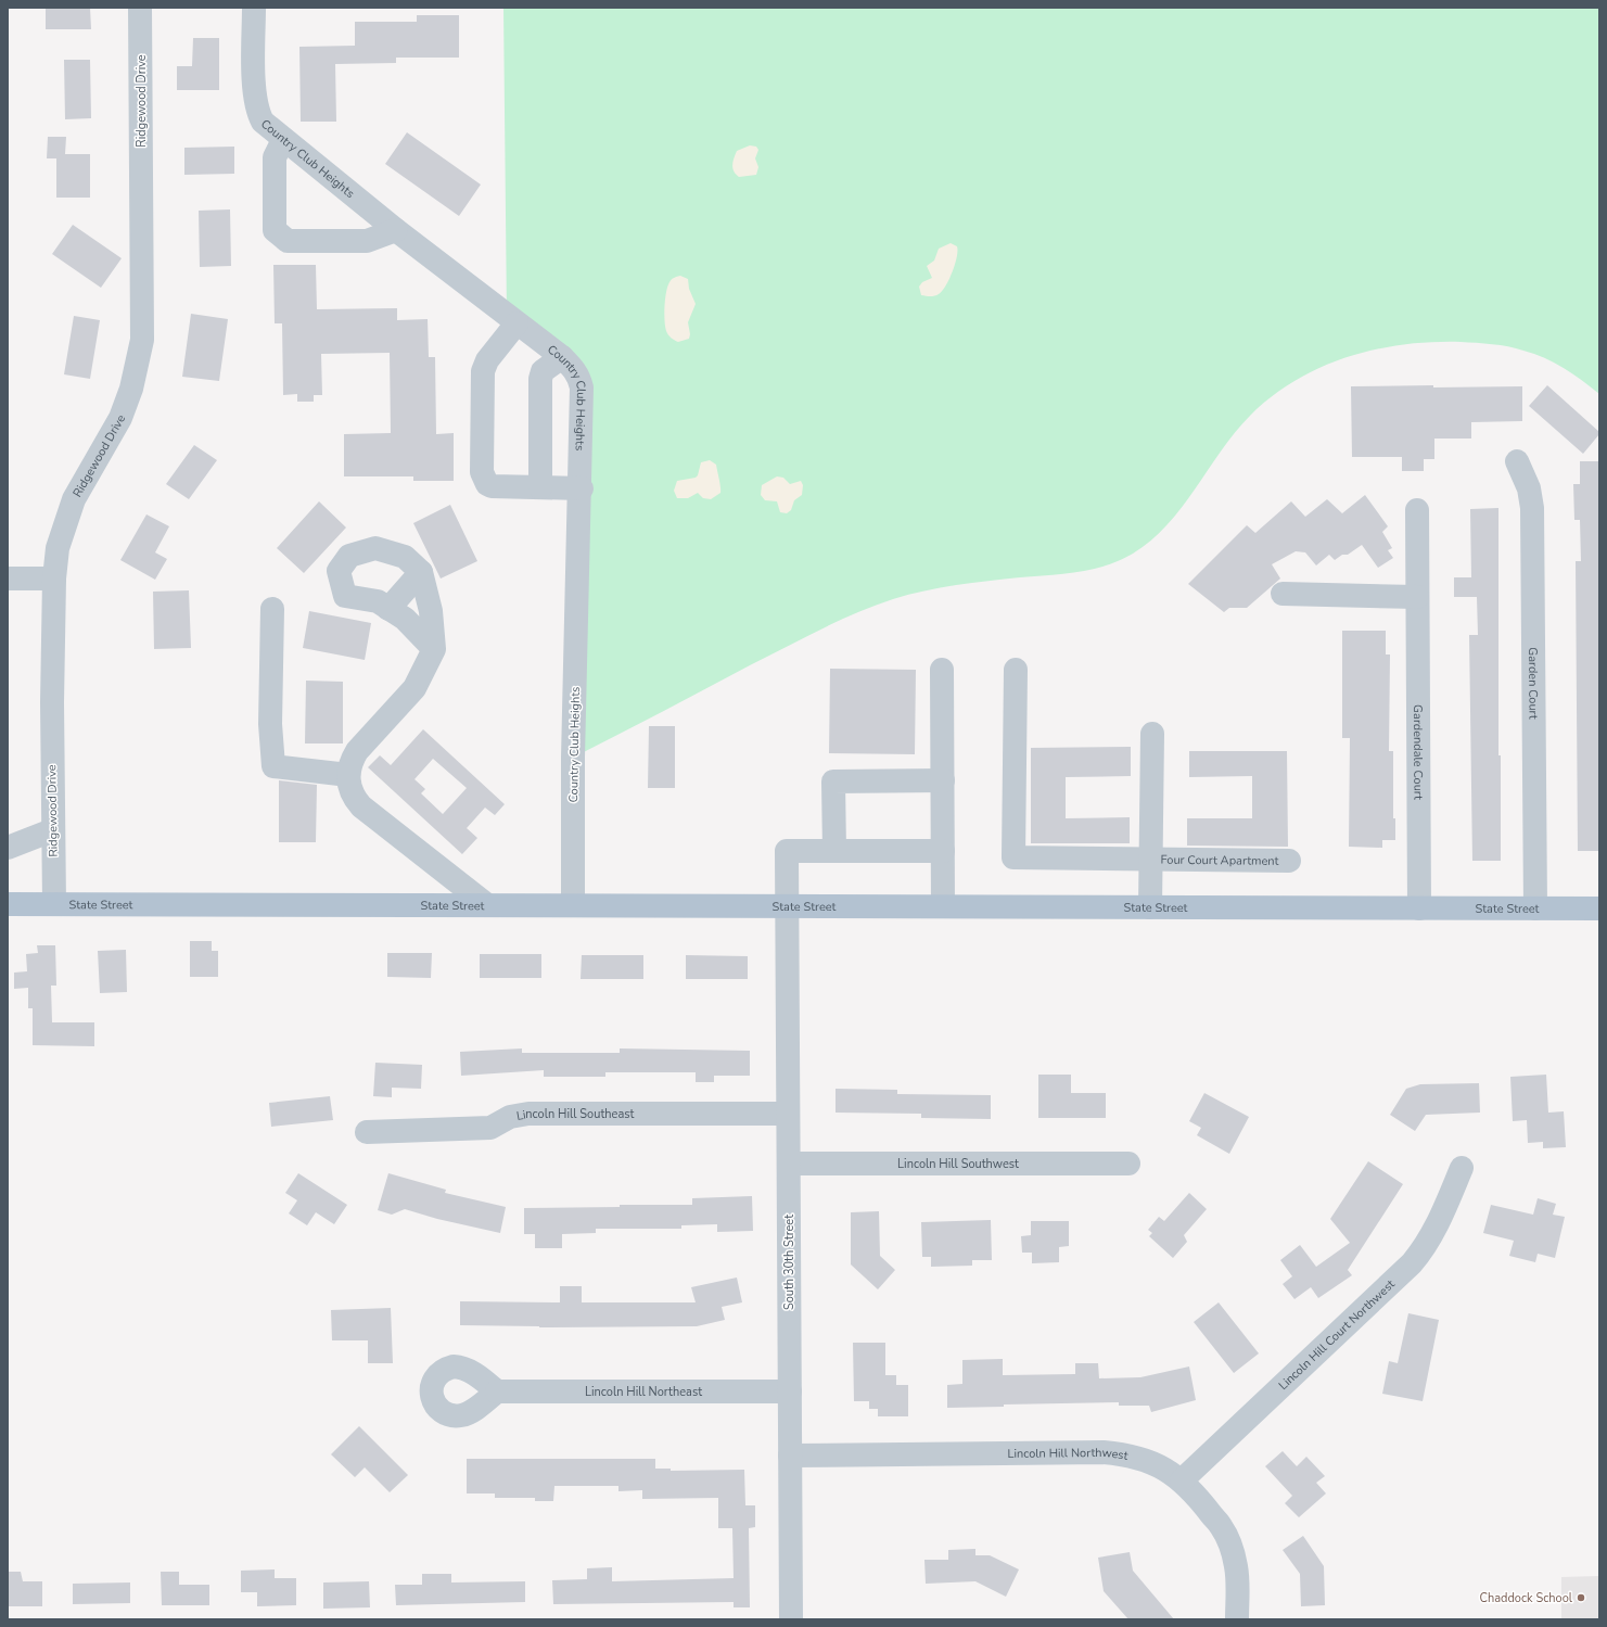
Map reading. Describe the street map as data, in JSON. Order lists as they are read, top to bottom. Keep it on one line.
{"streets":{"main road":["State Street"],"street":["Ridgewood Drive","Country Club Heights","Garden Court","Gardendale Court","Four Court Apartment","Lincoln Hill Southeast","Lincoln Hill Southwest","South 30th Street","Lincoln Hill Court Northwest","Lincoln Hill Northeast","Lincoln Hill Northwest"]},"crossings":[["Ridgewood Drive","State Street"],["Country Club Heights","State Street"],["Garden Court","State Street"],["Gardendale Court","State Street"],["Four Court Apartment","State Street"],["State Street","South 30th Street"],["Lincoln Hill Southeast","South 30th Street"],["Lincoln Hill Southwest","South 30th Street"],["South 30th Street","Lincoln Hill Northeast"],["South 30th Street","Lincoln Hill Northwest"],["Lincoln Hill Court Northwest","Lincoln Hill Northwest"]],"places":["Chaddock School"]}
